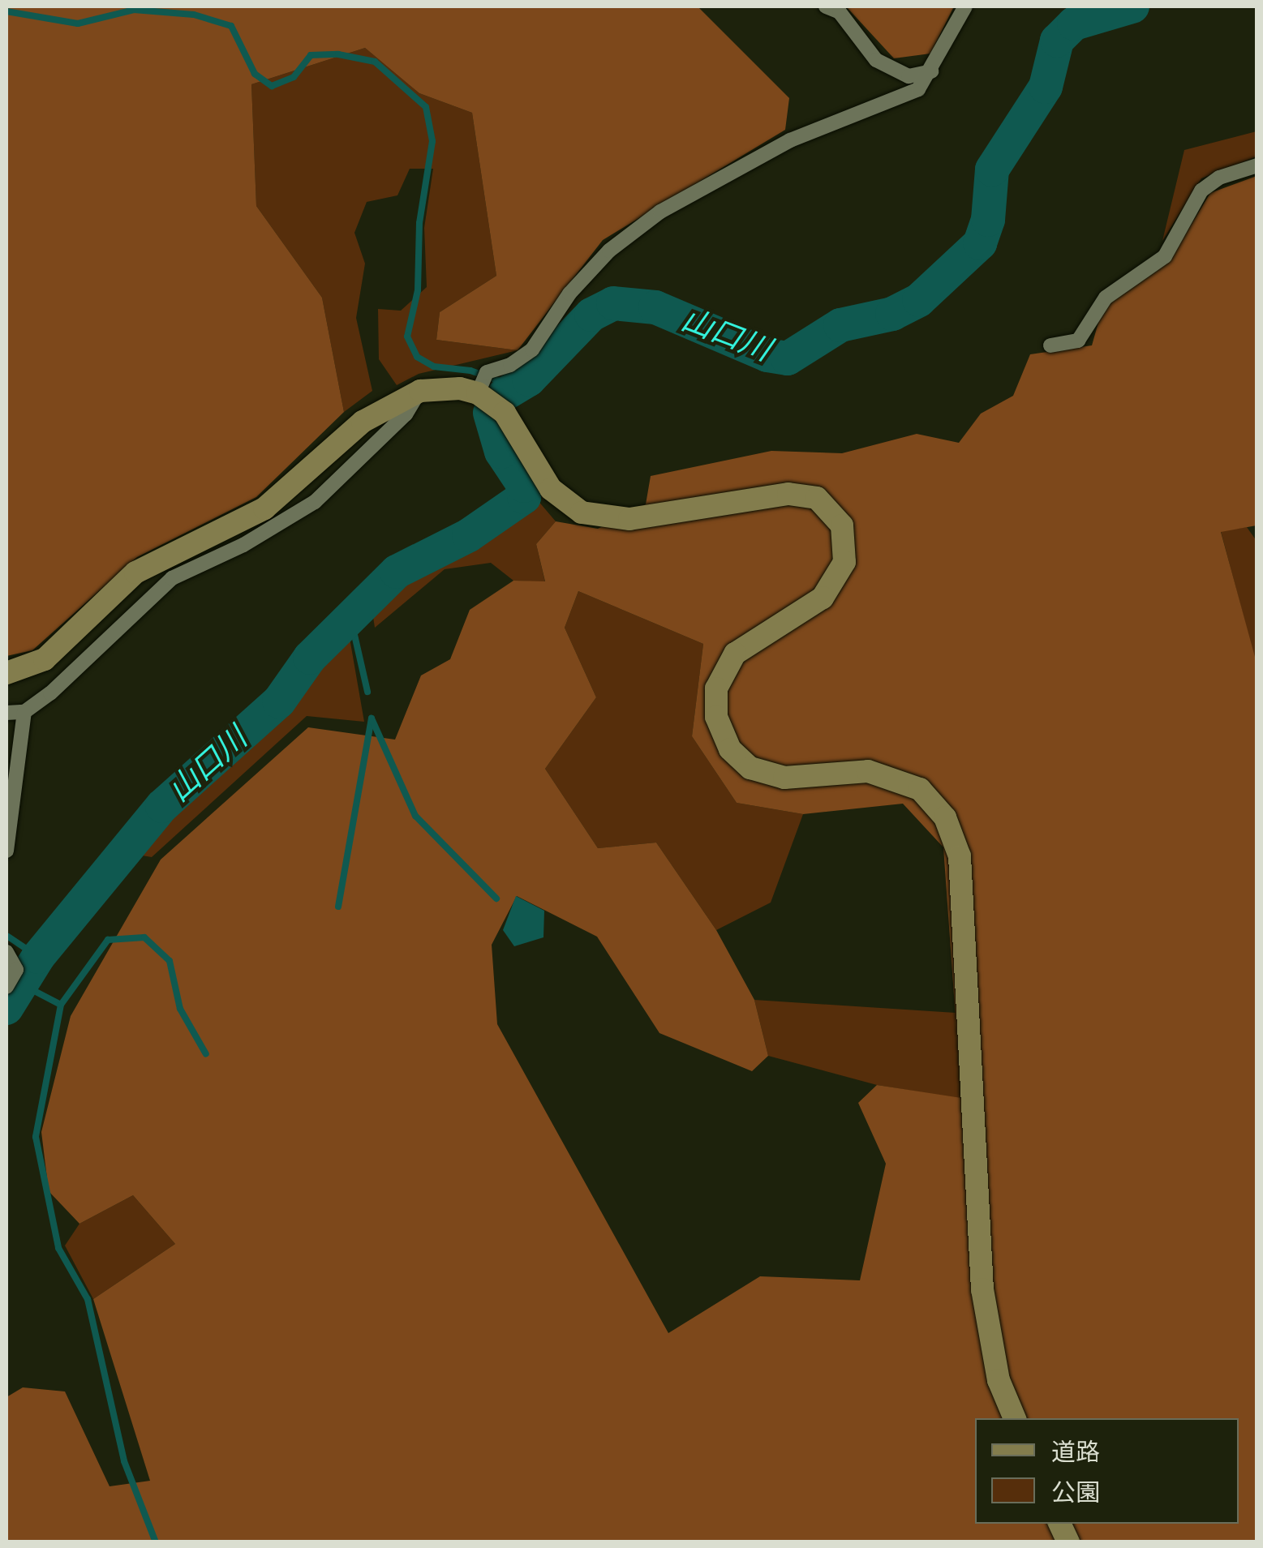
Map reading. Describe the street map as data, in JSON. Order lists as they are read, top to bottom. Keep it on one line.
{"water":["山口川"],"legend":["道路","公園"]}
